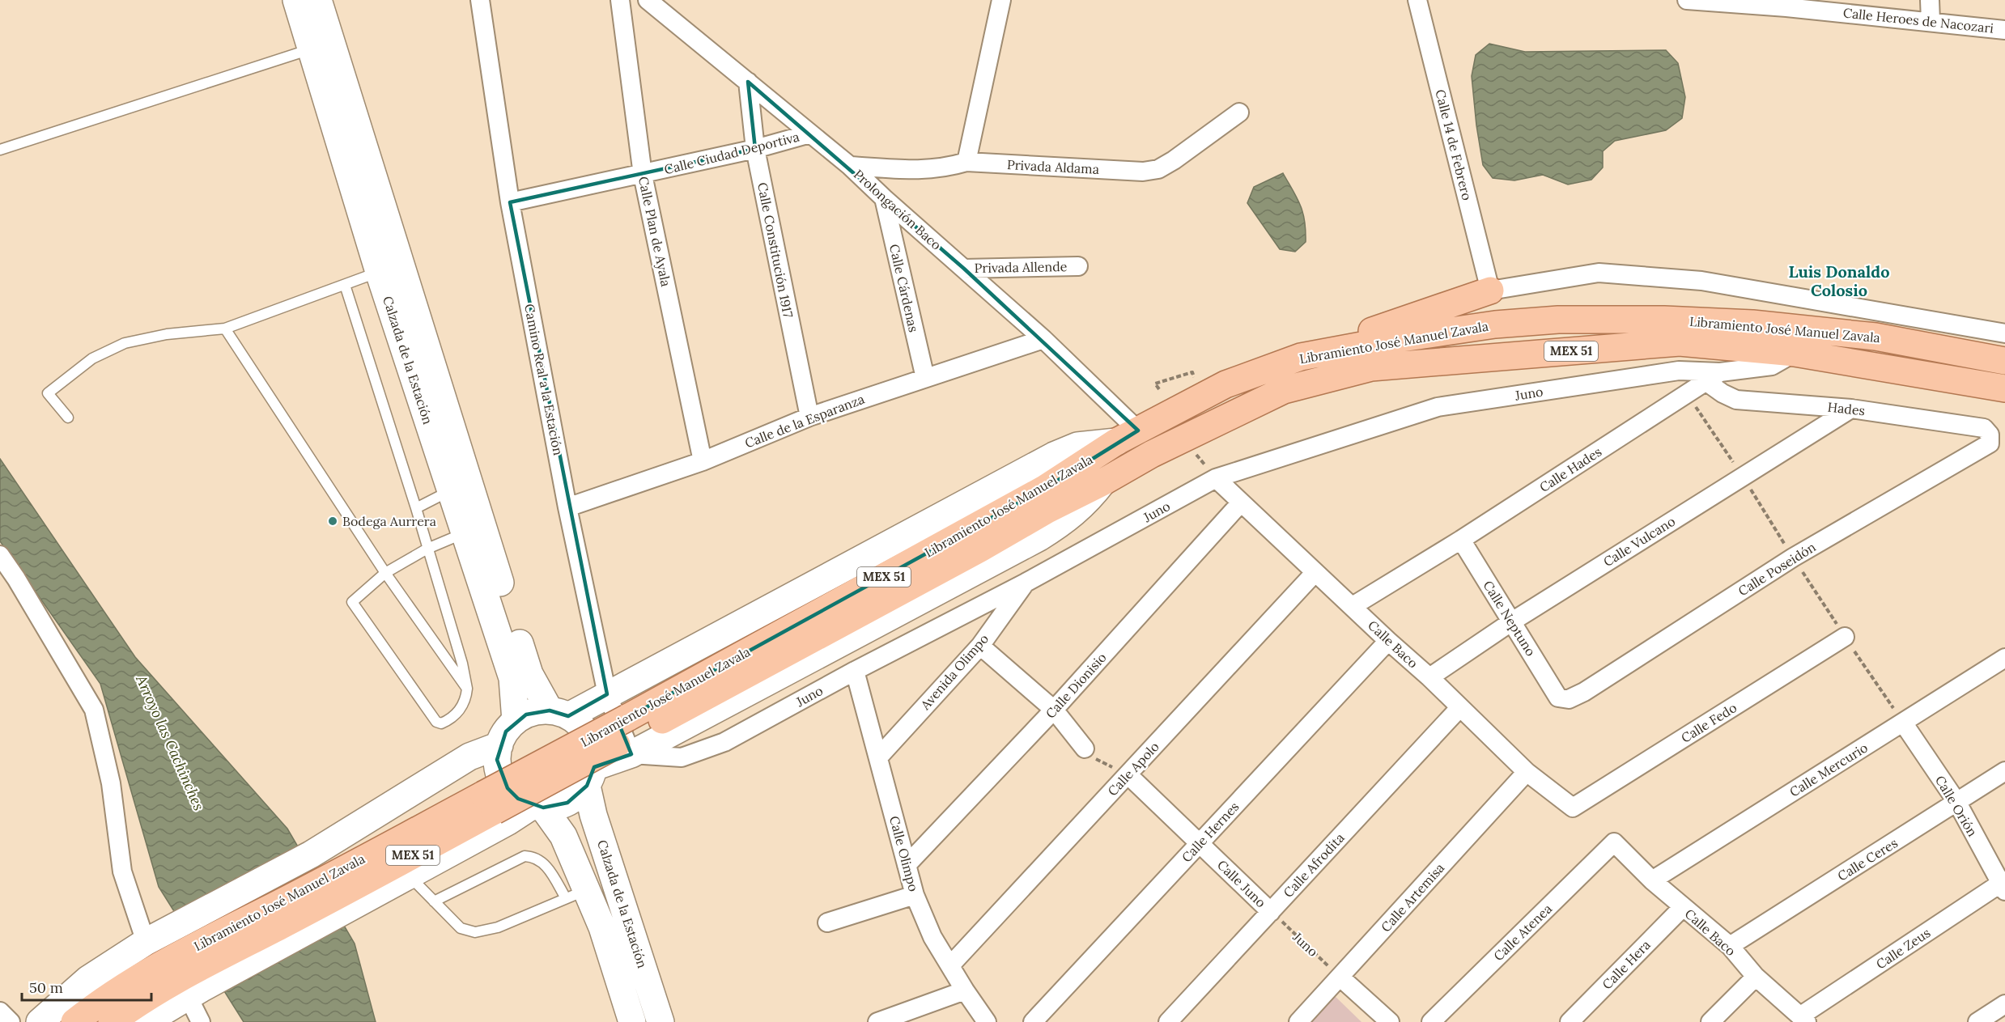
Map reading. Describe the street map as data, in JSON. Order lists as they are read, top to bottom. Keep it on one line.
{"streets":{"main road":["Libramiento José Manuel Zavala","MEX 51","Calzada de la Estación"],"street":["Calle Heroes de Nacozari","Calle 14 de Febrero","Calle Ciudad Deportiva","Privada Aldama","Prolongación Baco","Calle Plan de Ayala","Calle Constitución 1917","Privada Allende","Calle Cárdenas","Camino Real a la Estación","Juno","Hades","Calle de la Esparanza","Calle Hades","Calle Vulcano","Calle Poseidón","Calle Neptuno","Calle Baco","Avenida Olimpo","Calle Dionisio","Calle Fedo","Calle Apolo","Calle Mercurio","Calle Orión","Calle Hernes","Calle Olimpo","Calle Ceres","Calle Afrodita","Calle Juno","Calle Artemisa","Calle Atenea","Calle Zeus","Calle Hera"]},"crossings":[["Calle Ciudad Deportiva","Prolongación Baco"],["Calle Ciudad Deportiva","Calle Plan de Ayala"],["Calle Ciudad Deportiva","Calle Constitución 1917"],["Calle Ciudad Deportiva","Camino Real a la Estación"],["Privada Aldama","Prolongación Baco"],["Prolongación Baco","Calle Constitución 1917"],["Prolongación Baco","Privada Allende"],["Prolongación Baco","Calle Cárdenas"],["Prolongación Baco","Libramiento José Manuel Zavala"],["Prolongación Baco","Calle de la Esparanza"],["Calle Plan de Ayala","Calle de la Esparanza"],["Calle Constitución 1917","Calle de la Esparanza"],["Calle Cárdenas","Calle de la Esparanza"],["Libramiento José Manuel Zavala","Camino Real a la Estación"],["Libramiento José Manuel Zavala","Juno"],["Libramiento José Manuel Zavala","Calle Hades"],["Camino Real a la Estación","Juno"],["Camino Real a la Estación","Calle de la Esparanza"],["Juno","Hades"],["Juno","Calle Hades"],["Juno","Calle Baco"],["Juno","Avenida Olimpo"],["Juno","Calle Olimpo"],["Juno","Calle Afrodita"],["Juno","Calle Juno"],["Juno","Calle Artemisa"],["Hades","Calle Hades"],["Hades","Calle Vulcano"],["Hades","Calle Poseidón"],["Calle Hades","Calle Neptuno"],["Calle Hades","Calle Baco"],["Calle Vulcano","Calle Neptuno"],["Calle Vulcano","Calle Baco"],["Calle Poseidón","Calle Neptuno"],["Calle Baco","Calle Dionisio"],["Calle Baco","Calle Fedo"],["Calle Baco","Calle Apolo"],["Calle Baco","Calle Mercurio"],["Calle Baco","Calle Hernes"],["Calle Baco","Calle Ceres"],["Calle Baco","Calle Afrodita"],["Calle Baco","Calle Artemisa"],["Calle Baco","Calle Atenea"],["Calle Baco","Calle Zeus"],["Calle Baco","Calle Hera"],["Avenida Olimpo","Calle Olimpo"],["Calle Dionisio","Calle Olimpo"],["Calle Apolo","Calle Olimpo"],["Calle Apolo","Calle Juno"],["Calle Mercurio","Calle Orión"],["Calle Orión","Calle Ceres"],["Calle Orión","Calle Zeus"],["Calle Hernes","Calle Juno"],["Calle Afrodita","Calle Juno"]],"districts":["Luis Donaldo Colosio"],"water":["Arroyo las Cachinches"],"places":["Bodega Aurrera"],"scale_bar":"50 m"}
